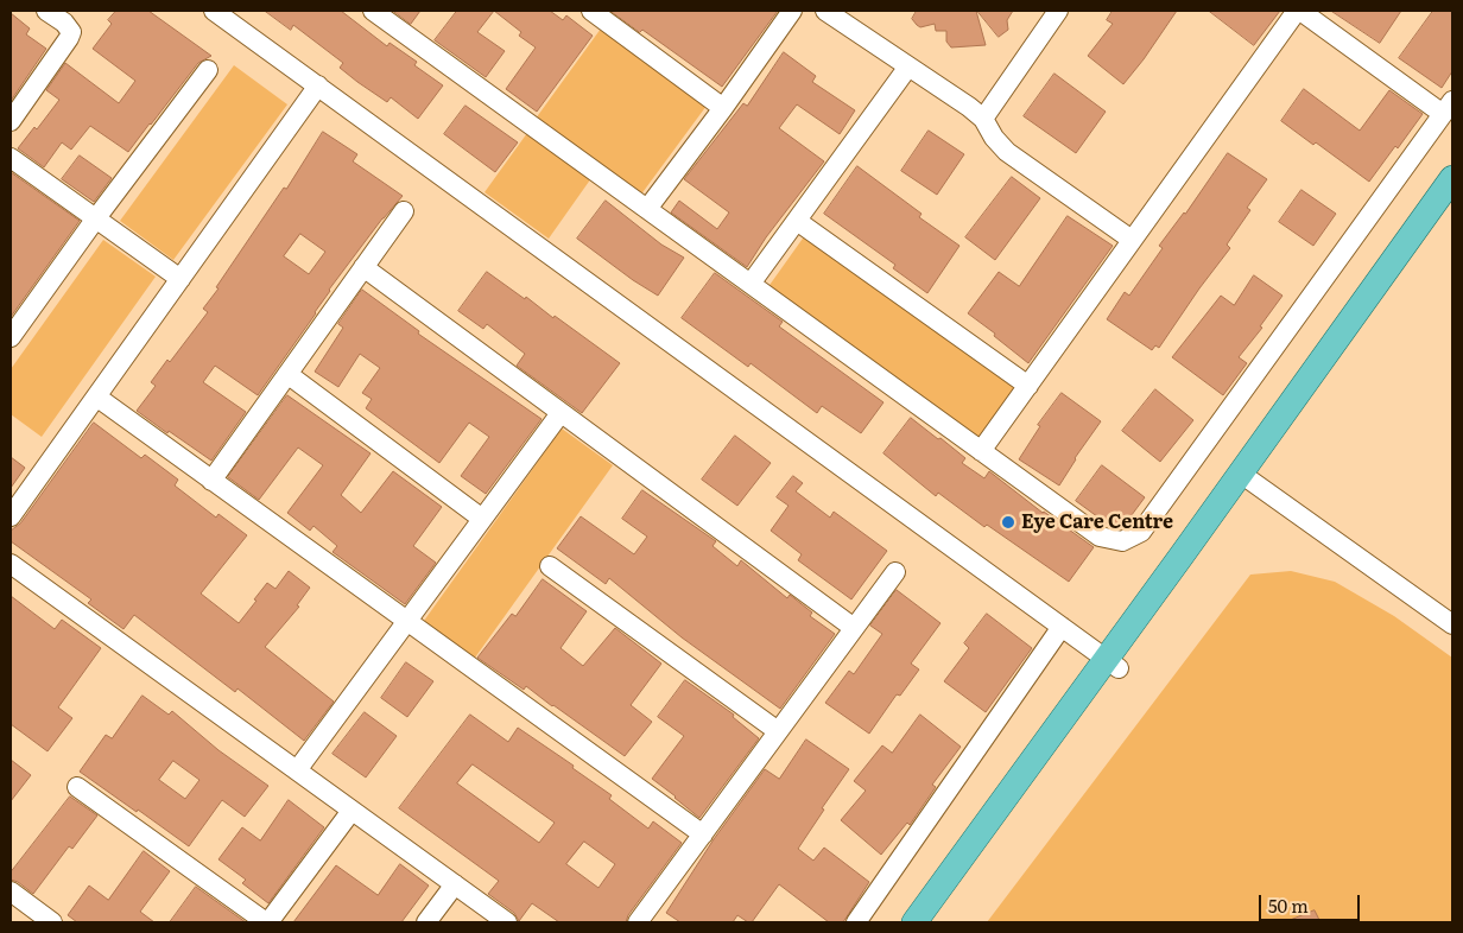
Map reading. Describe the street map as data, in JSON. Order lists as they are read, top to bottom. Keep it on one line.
{"places":["Eye Care Centre"],"scale_bar":"50 m"}
